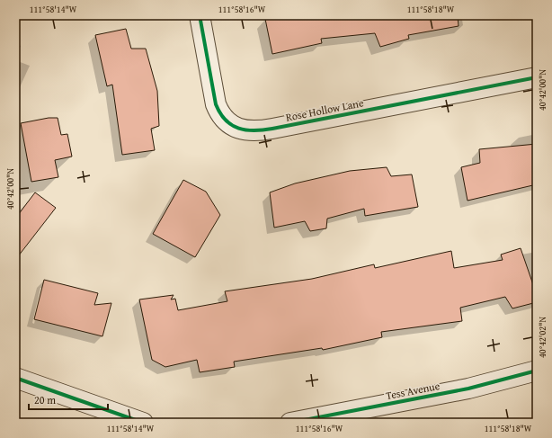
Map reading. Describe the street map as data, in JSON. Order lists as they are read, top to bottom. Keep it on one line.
{"streets":{"street":["Rose Hollow Lane","Tess Avenue"]},"scale_bar":"20 m","coordinates":["111°58'14\"W","111°58'16\"W","111°58'18\"W","40°42'00\"N","40°42'02\"N"]}
